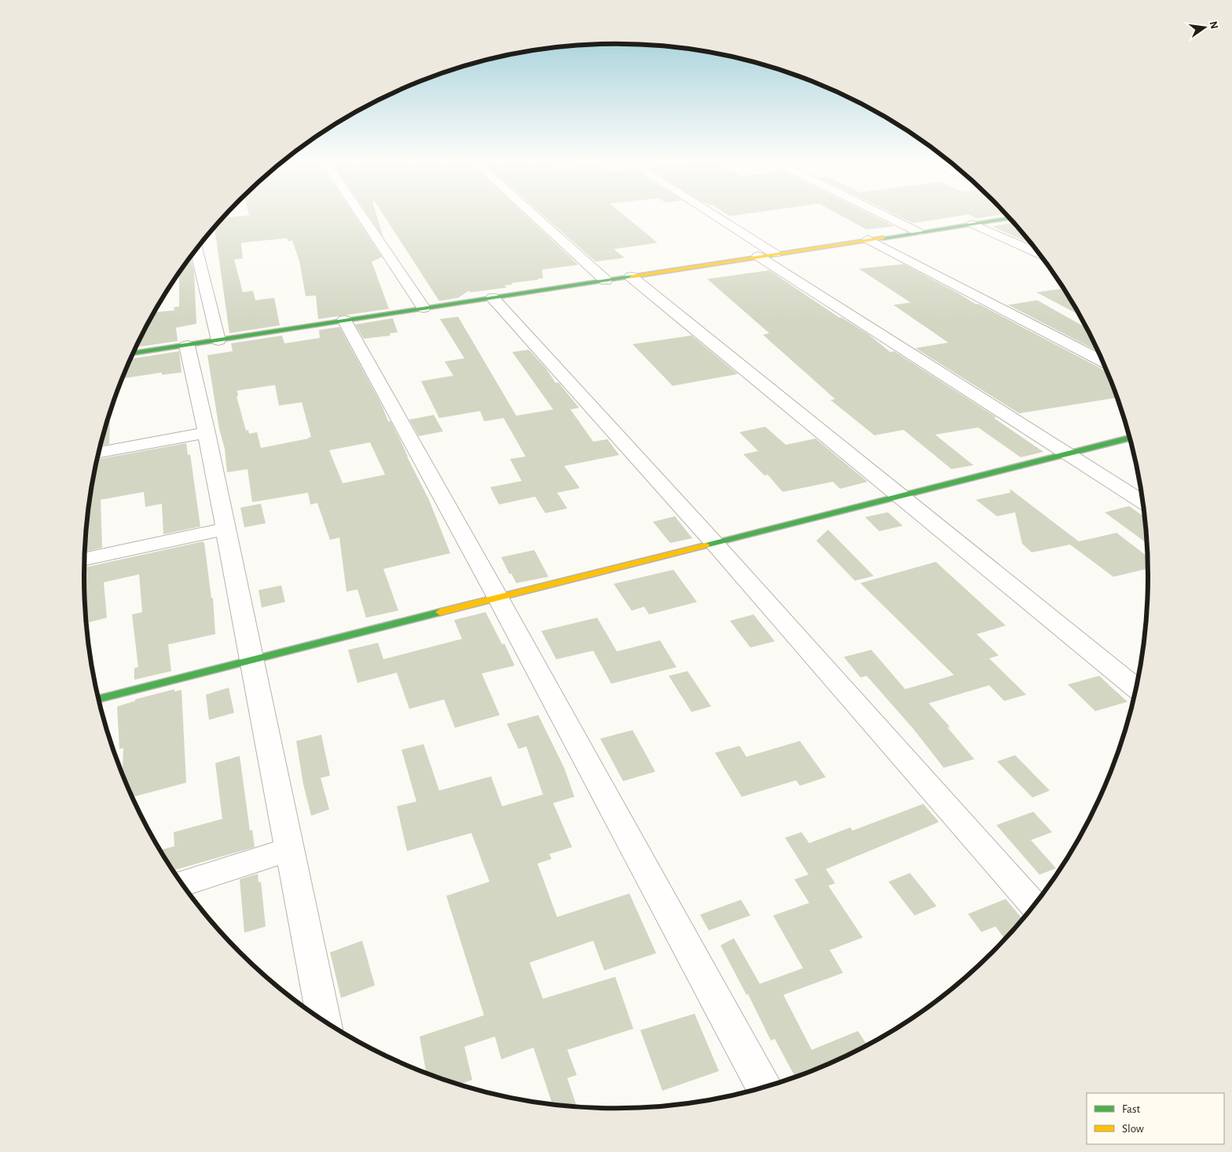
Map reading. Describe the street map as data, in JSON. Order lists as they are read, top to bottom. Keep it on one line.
{"legend":["Fast","Slow"],"north":"right"}
